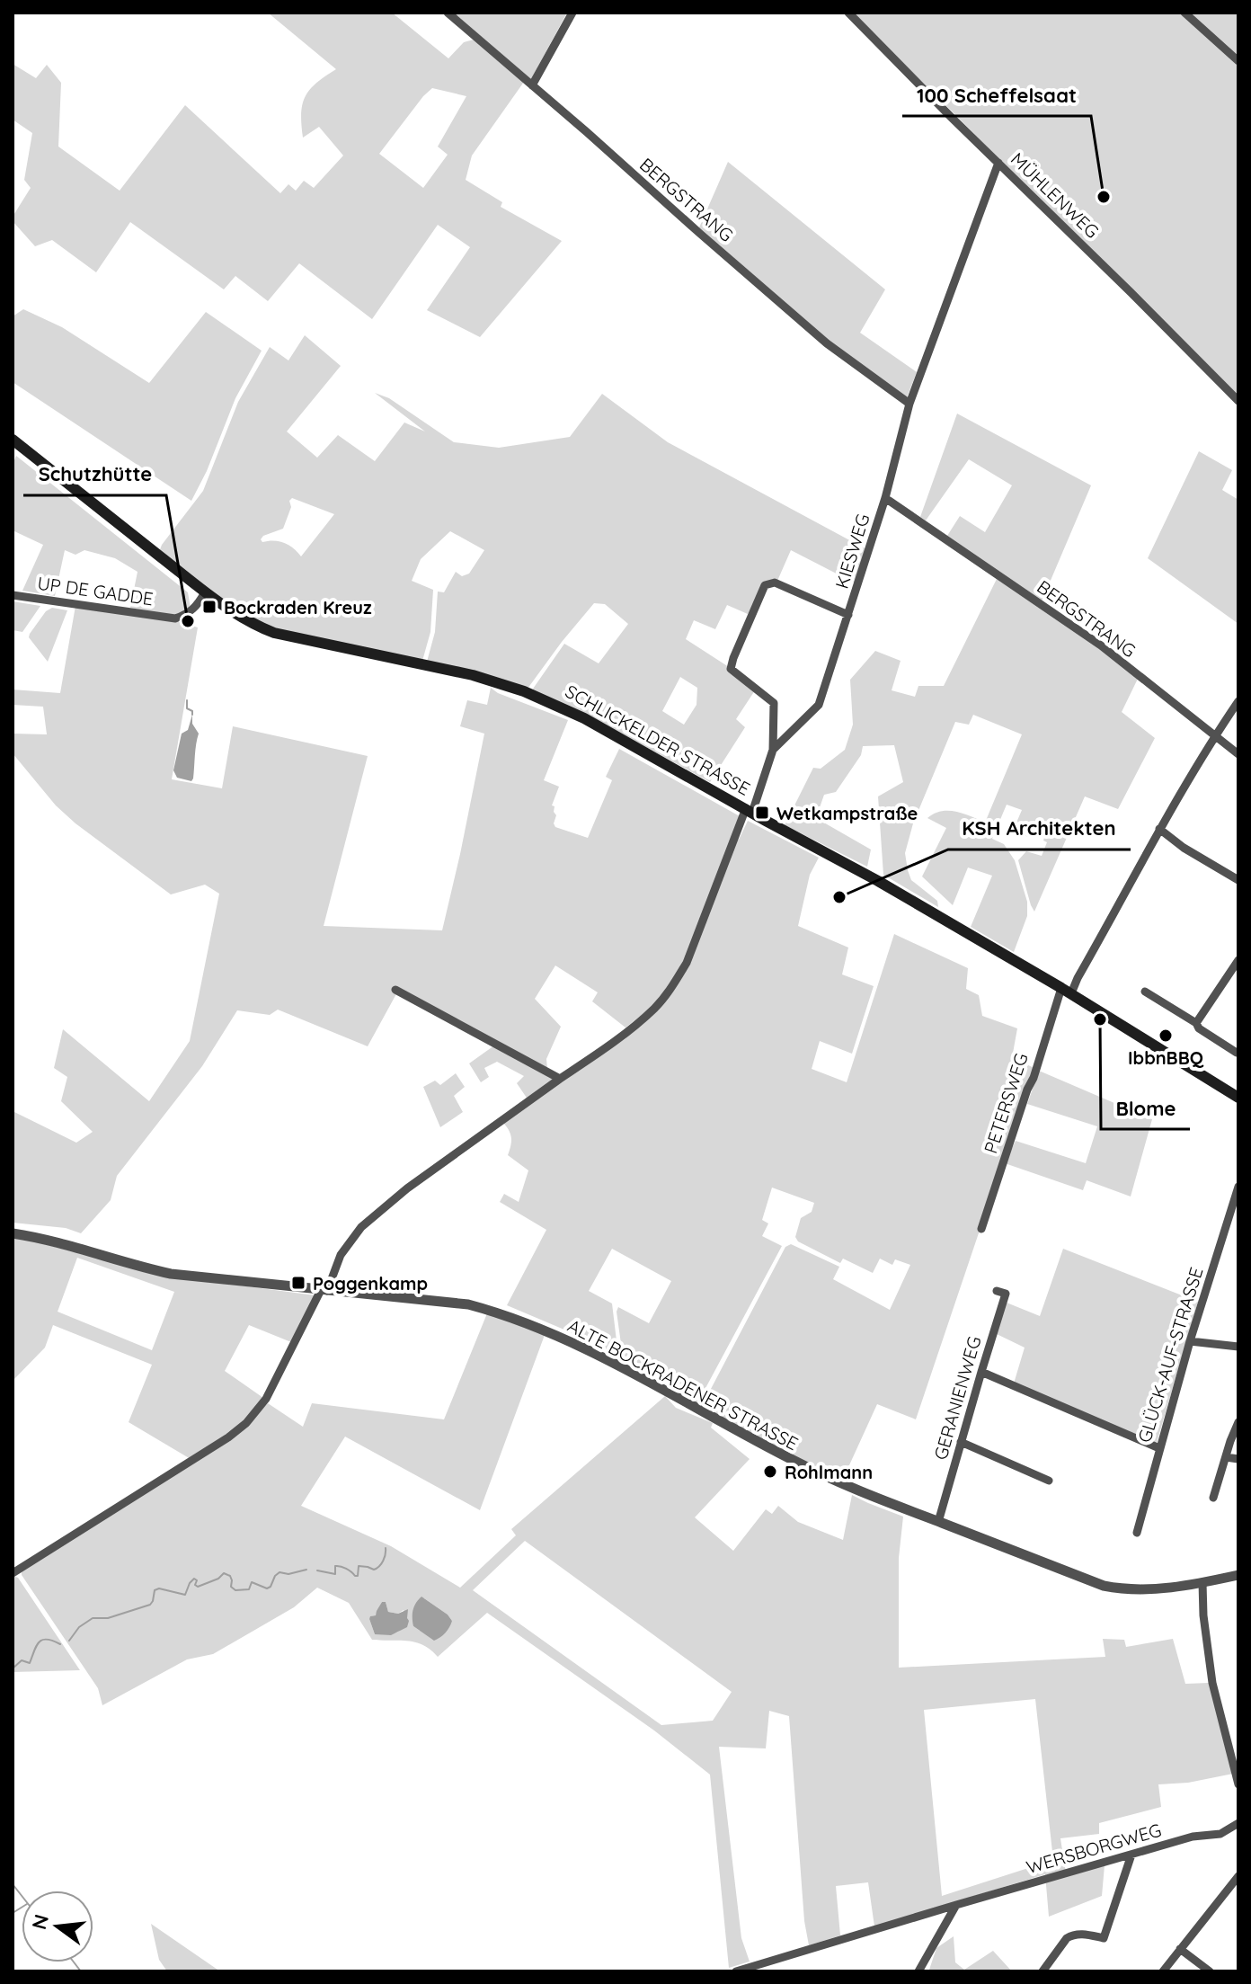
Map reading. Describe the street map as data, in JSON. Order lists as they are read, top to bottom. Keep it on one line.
{"streets":{"main road":["SCHLICKELDER STRASSE"],"street":["MÜHLENWEG","BERGSTRANG","KIESWEG","UP DE GADDE","PETERSWEG","GLÜCK-AUF-STRASSE","ALTE BOCKRADENER STRASSE","GERANIENWEG","WERSBORGWEG"]},"crossings":[["BERGSTRANG","KIESWEG"],["BERGSTRANG","PETERSWEG"],["KIESWEG","SCHLICKELDER STRASSE"],["UP DE GADDE","SCHLICKELDER STRASSE"],["SCHLICKELDER STRASSE","PETERSWEG"],["ALTE BOCKRADENER STRASSE","GERANIENWEG"]],"places":{"other":["100 Scheffelsaat","Schutzhütte","KSH Architekten","Blome","IbbnBBQ","Rohlmann"],"transit":["Bockraden Kreuz","Wetkampstraße","Poggenkamp"]},"north":"left"}
